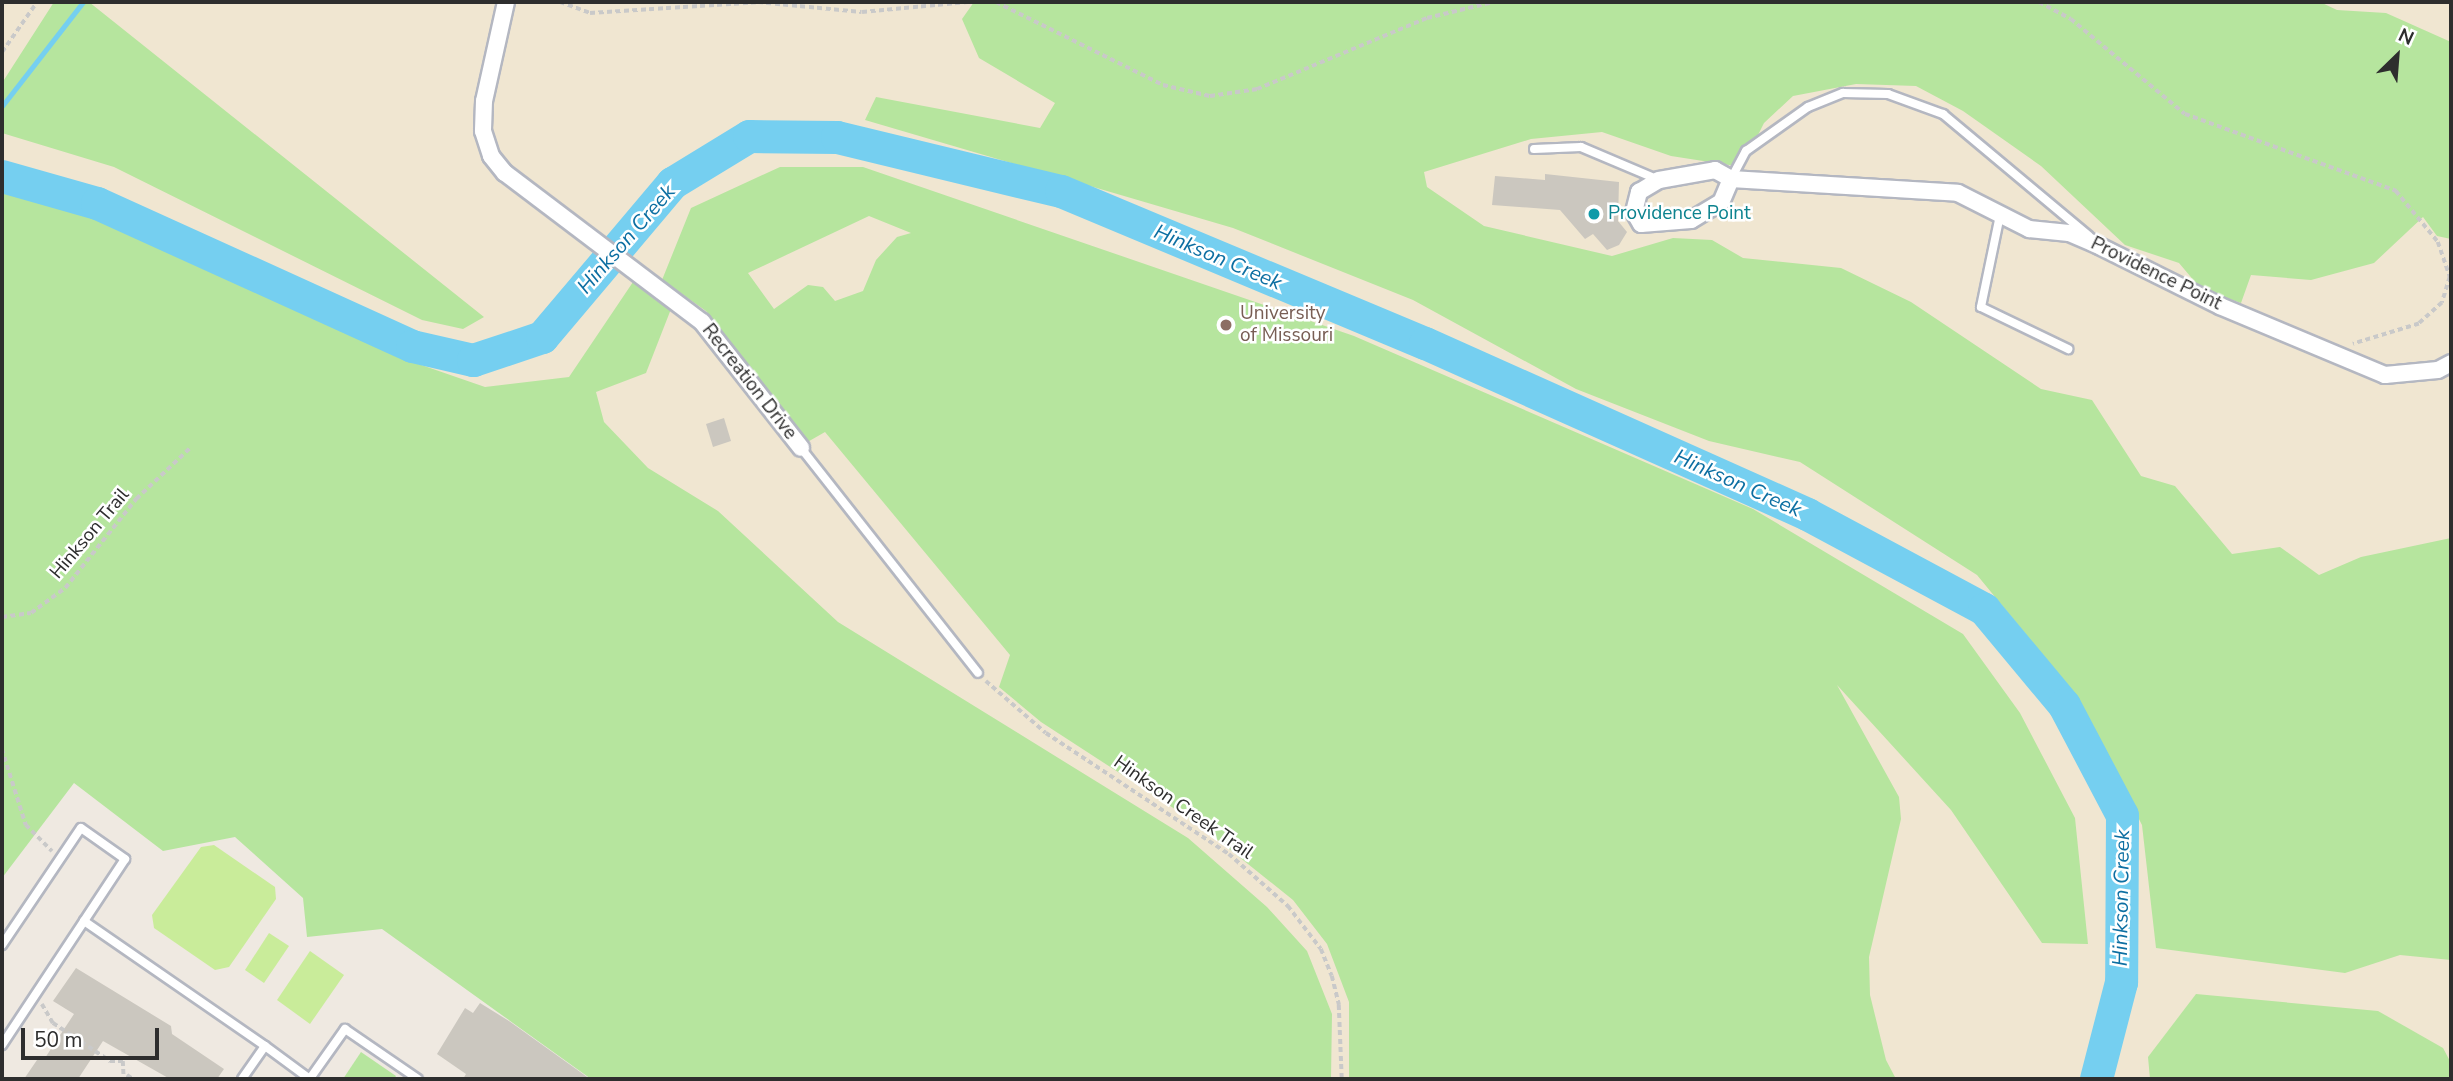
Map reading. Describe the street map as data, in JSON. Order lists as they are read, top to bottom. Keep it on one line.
{"streets":{"street":["Providence Point","Recreation Drive"],"path":["Hinkson Trail","Hinkson Creek Trail"]},"water":["Hinkson Creek"],"places":["Providence Point","University of Missouri"],"scale_bar":"50 m","north":"top right"}
